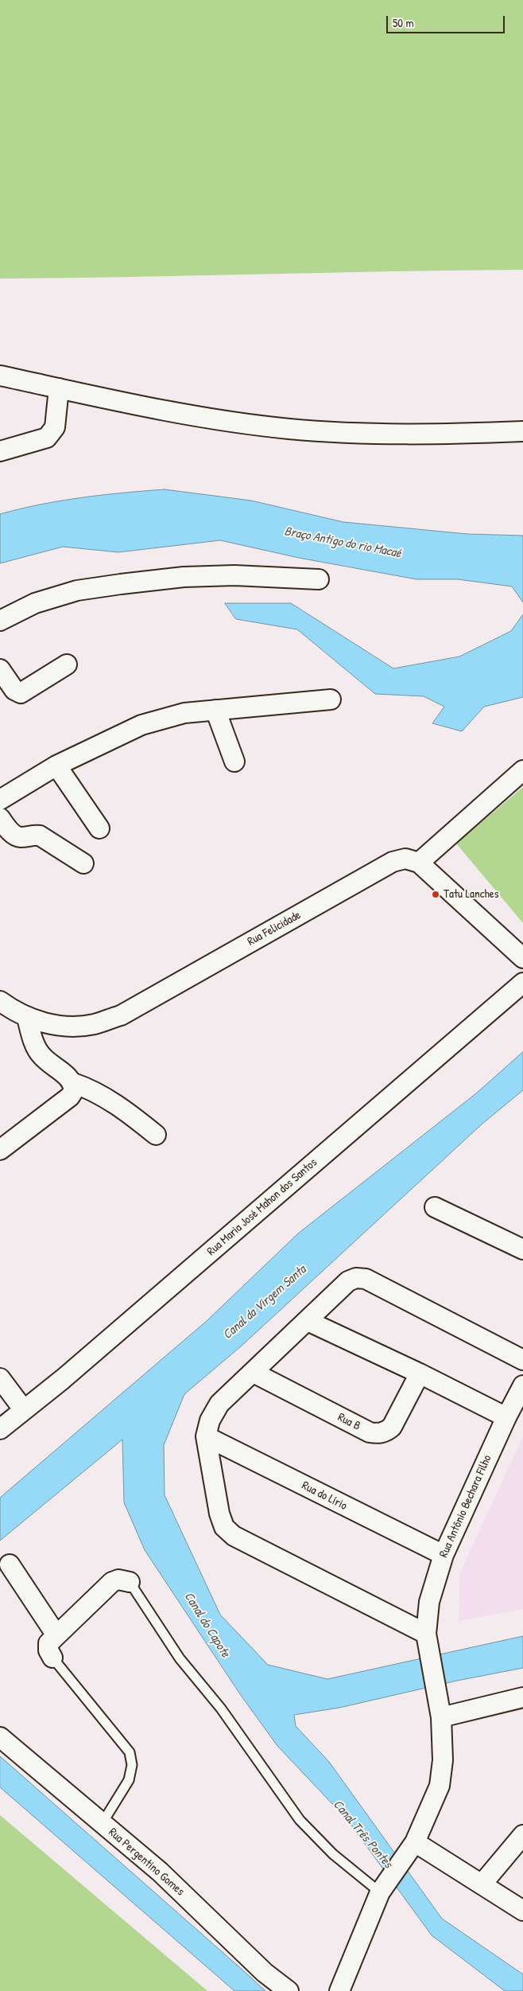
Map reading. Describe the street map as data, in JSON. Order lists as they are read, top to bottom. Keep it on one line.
{"streets":{"street":["Rua Felicidade","Rua Maria José Mahon dos Santos","Rua B","Rua do Lírio","Rua Antônio Bechara Filho","Rua Pergentino Gomes"]},"crossings":[["Rua do Lírio","Rua Antônio Bechara Filho"]],"water":["Braço Antigo do rio Macaé","Canal da Virgem Santa","Canal do Capote","Canal Três Pontes"],"places":["Tatu Lanches"],"scale_bar":"50 m"}
